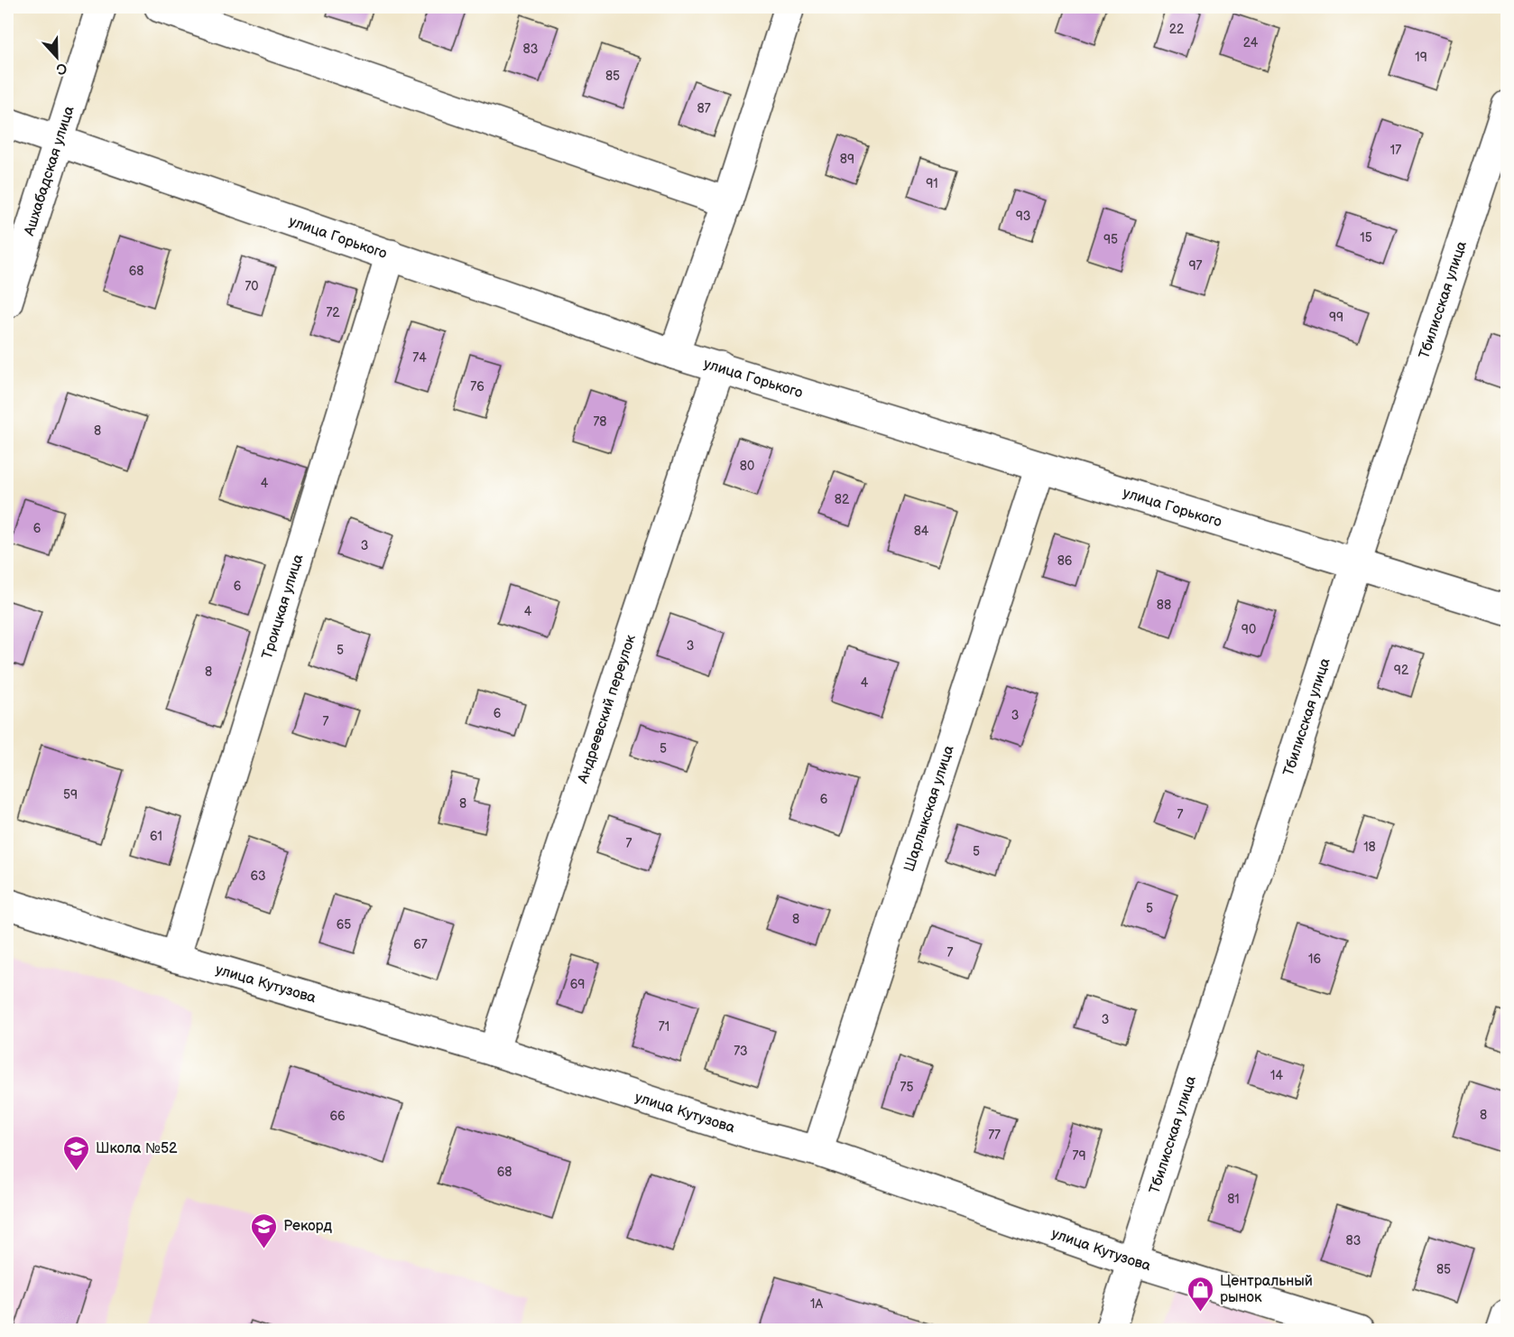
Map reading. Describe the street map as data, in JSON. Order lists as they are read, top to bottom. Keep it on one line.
{"streets":{"street":["Ашхабадская улица","улица Горького","Тбилисская улица","Троицкая улица","Андреевский переулок","Шарлыкская улица","улица Кутузова"]},"crossings":[["Ашхабадская улица","улица Горького"],["улица Горького","Тбилисская улица"],["улица Горького","Троицкая улица"],["улица Горького","Андреевский переулок"],["улица Горького","Шарлыкская улица"],["Тбилисская улица","улица Кутузова"],["Троицкая улица","улица Кутузова"],["Андреевский переулок","улица Кутузова"],["Шарлыкская улица","улица Кутузова"]],"places":{"school or university":["Школа №52","Рекорд"],"shop":["Центральный рынок"]},"house_numbers":["22","24","83","19","85","87","17","89","91","93","15","95","97","68","70","72","99","74","76","78","8","80","4","82","6","84","3","86","6","88","4","90","3","5","92","8","4","6","3","7","5","59","6","8","7","61","7","18","5","63","5","8","65","67","7","16","69","3","71","73","14","75","8","66","77","79","68","81","83","85","1А"],"north":"bottom"}
